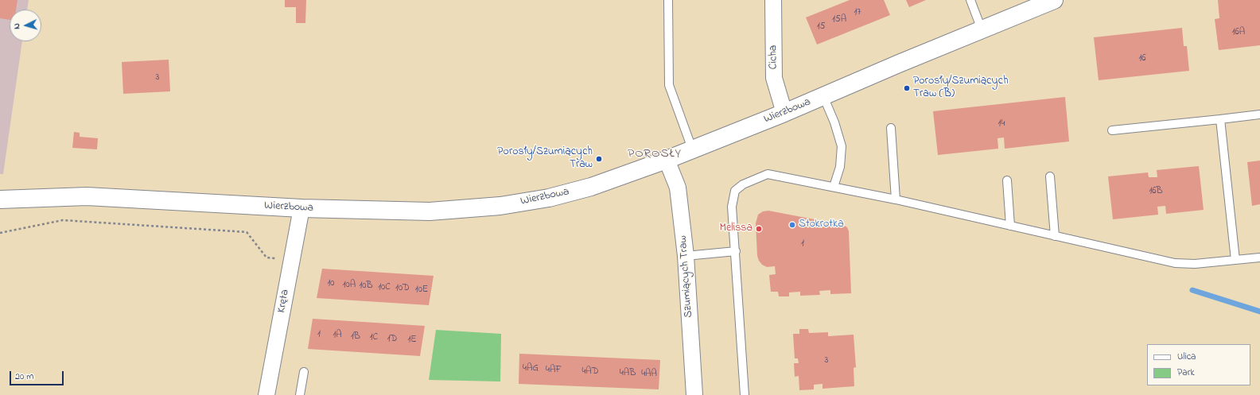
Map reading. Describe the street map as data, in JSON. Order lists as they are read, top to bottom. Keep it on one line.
{"streets":{"street":["Cicha","Wierzbowa","Szumiących Traw","Kręta"]},"crossings":[["Cicha","Wierzbowa"],["Wierzbowa","Szumiących Traw"],["Wierzbowa","Kręta"]],"districts":["POROSŁY"],"places":["Porosły/Szumiących Traw (B)","Porosły/Szumiących Traw","Stokrotka","Melissa"],"house_numbers":["17","15A","15","16A","16","3","14","16B","1","10","10A","10B","10C","10D","10E","1","1A","1B","1C","1D","1E","3","4AG","4AF","4AD","4AB","4AA"],"legend":["Ulica","Park"],"scale_bar":"20 m","north":"left"}
